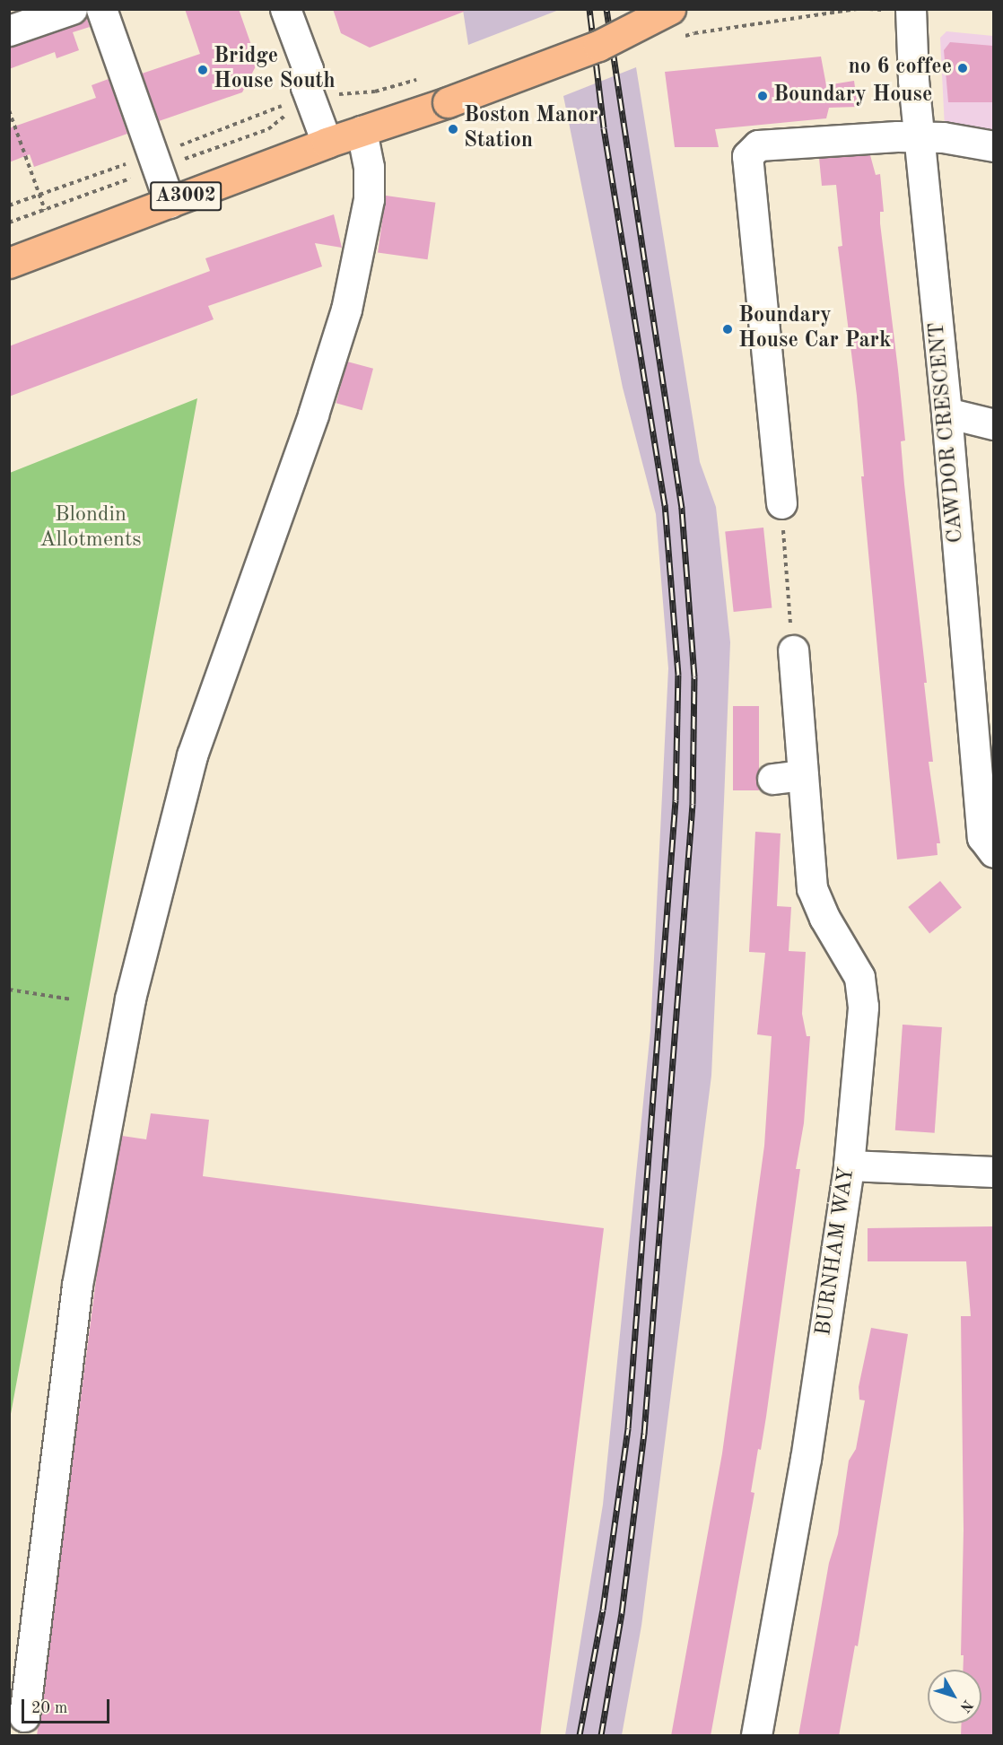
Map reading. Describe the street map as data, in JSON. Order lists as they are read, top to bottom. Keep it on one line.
{"streets":{"main road":["A3002"],"street":["CAWDOR CRESCENT","BURNHAM WAY"]},"parks":["Blondin Allotments"],"places":["no 6 coffee","Bridge House South","Boundary House","Boston Manor Station","Boundary House Car Park"],"scale_bar":"20 m","north":"bottom right"}
